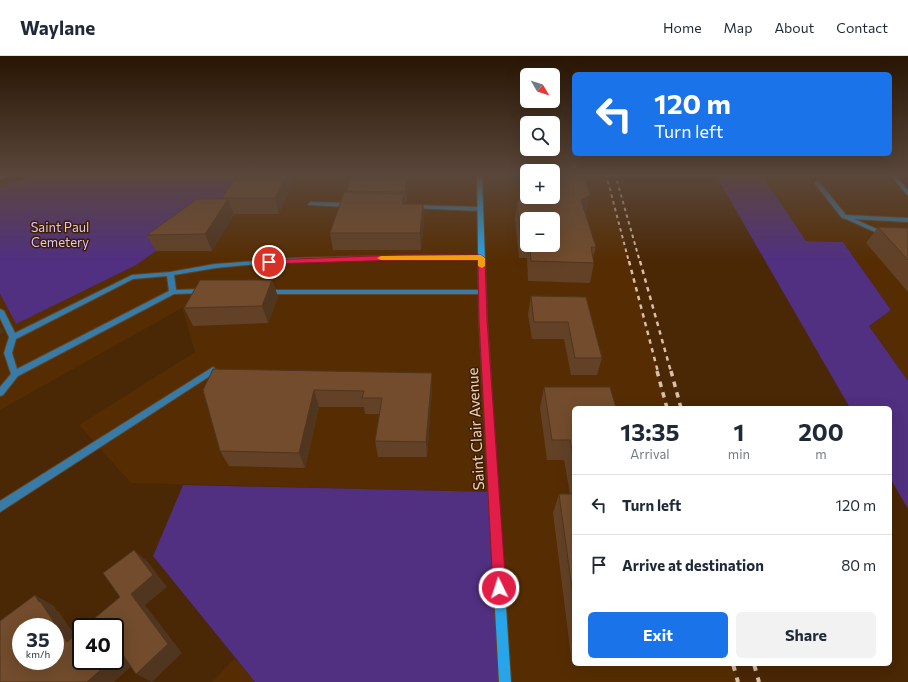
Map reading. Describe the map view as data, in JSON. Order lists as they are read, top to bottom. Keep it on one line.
{"streets":{"street":["Saint Clair Avenue"]},"parks":["Saint Paul Cemetery"],"north":"bottom right","page":{"header":"Waylane","nav":["Home","Map","About","Contact"],"map_buttons":["+","−"],"turn":["120 m","Turn left"],"eta":["13:35","Arrival","1","min","200","m"],"list":[{"name":"Turn left","value":"120 m"},{"name":"Arrive at destination","value":"80 m"}],"buttons":["Exit","Share"],"speed":"35 km/h","limit":"40"}}
